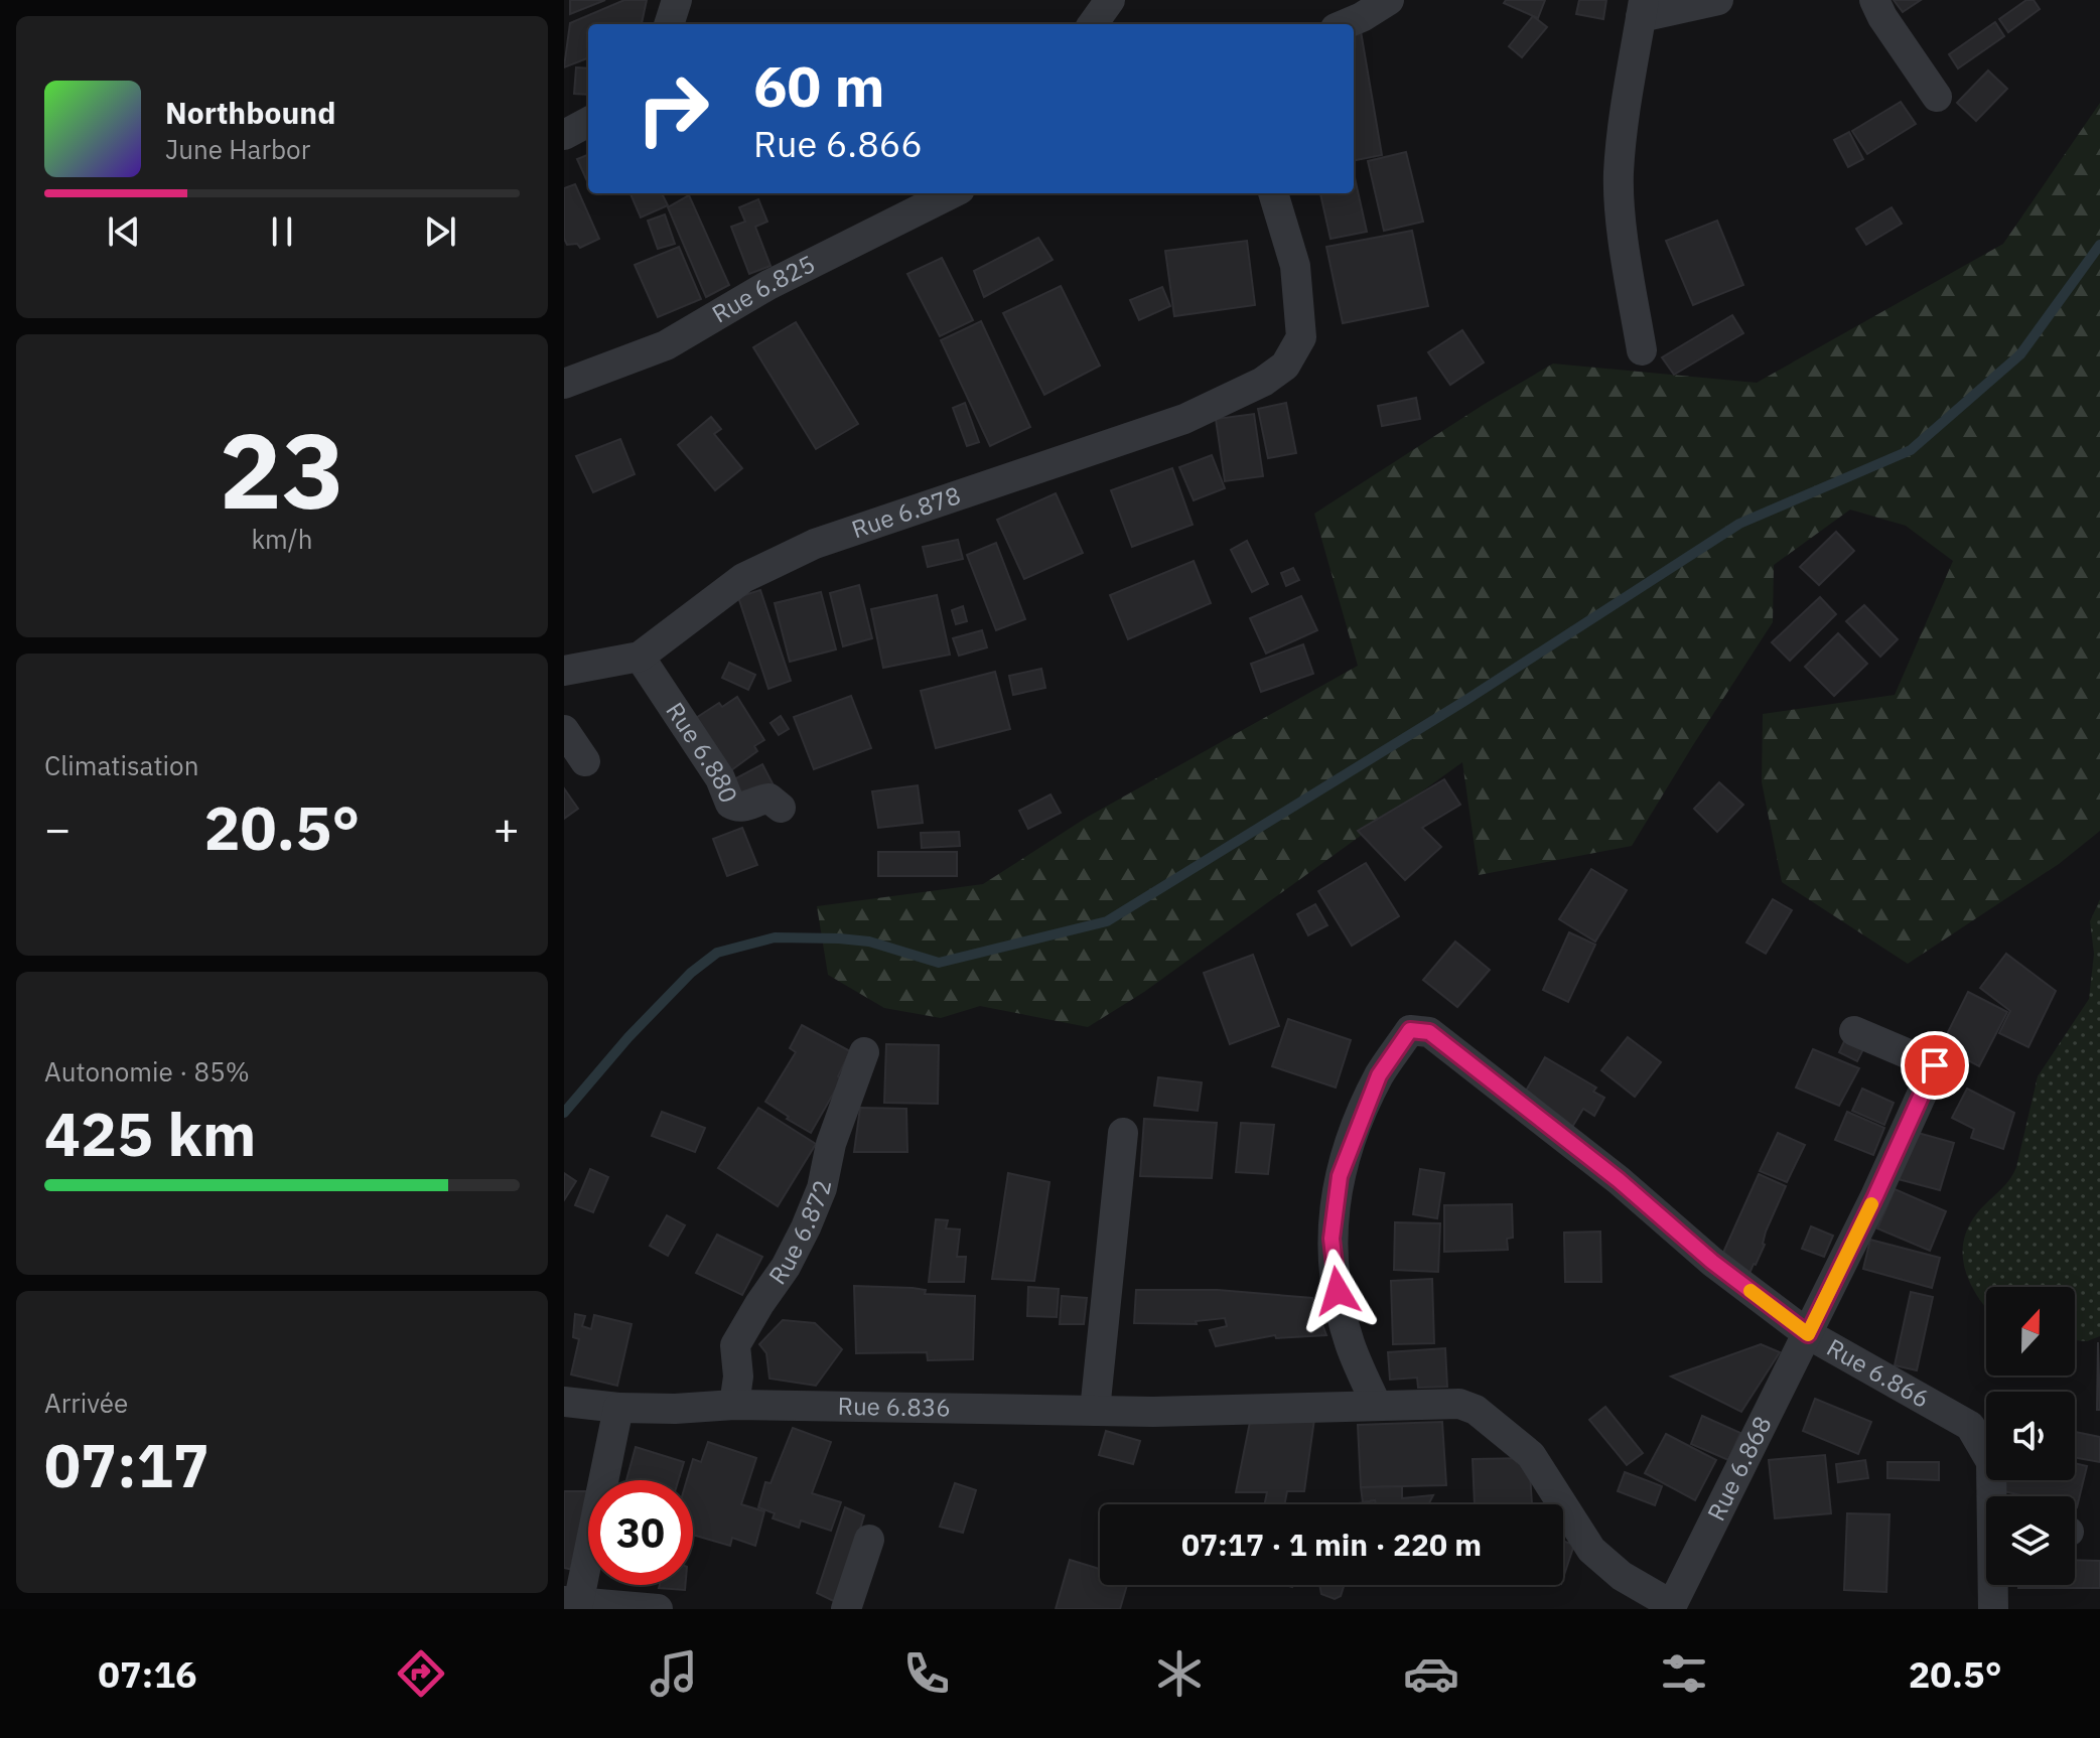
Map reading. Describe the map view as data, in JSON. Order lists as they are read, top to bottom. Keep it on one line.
{"streets":{"street":["Rue 6.825","Rue 6.878","Rue 6.880","Rue 6.872","Rue 6.866","Rue 6.836","Rue 6.868"]},"crossings":[["Rue 6.878","Rue 6.880"],["Rue 6.872","Rue 6.836"],["Rue 6.866","Rue 6.836"],["Rue 6.866","Rue 6.868"],["Rue 6.836","Rue 6.868"]],"north":"top","page":{"turn":["60 m","Rue 6.866"],"song":["Northbound","June Harbor"],"tile":[["23","km/h"],"Climatisation",["Autonomie · 85%","425 km"],["Arrivée","07:17"]],"heat":["−","20.5°","+"],"limit":"30","trip":"07:17 · 1 min · 220 m","tabs":["07:16","20.5°"]}}
